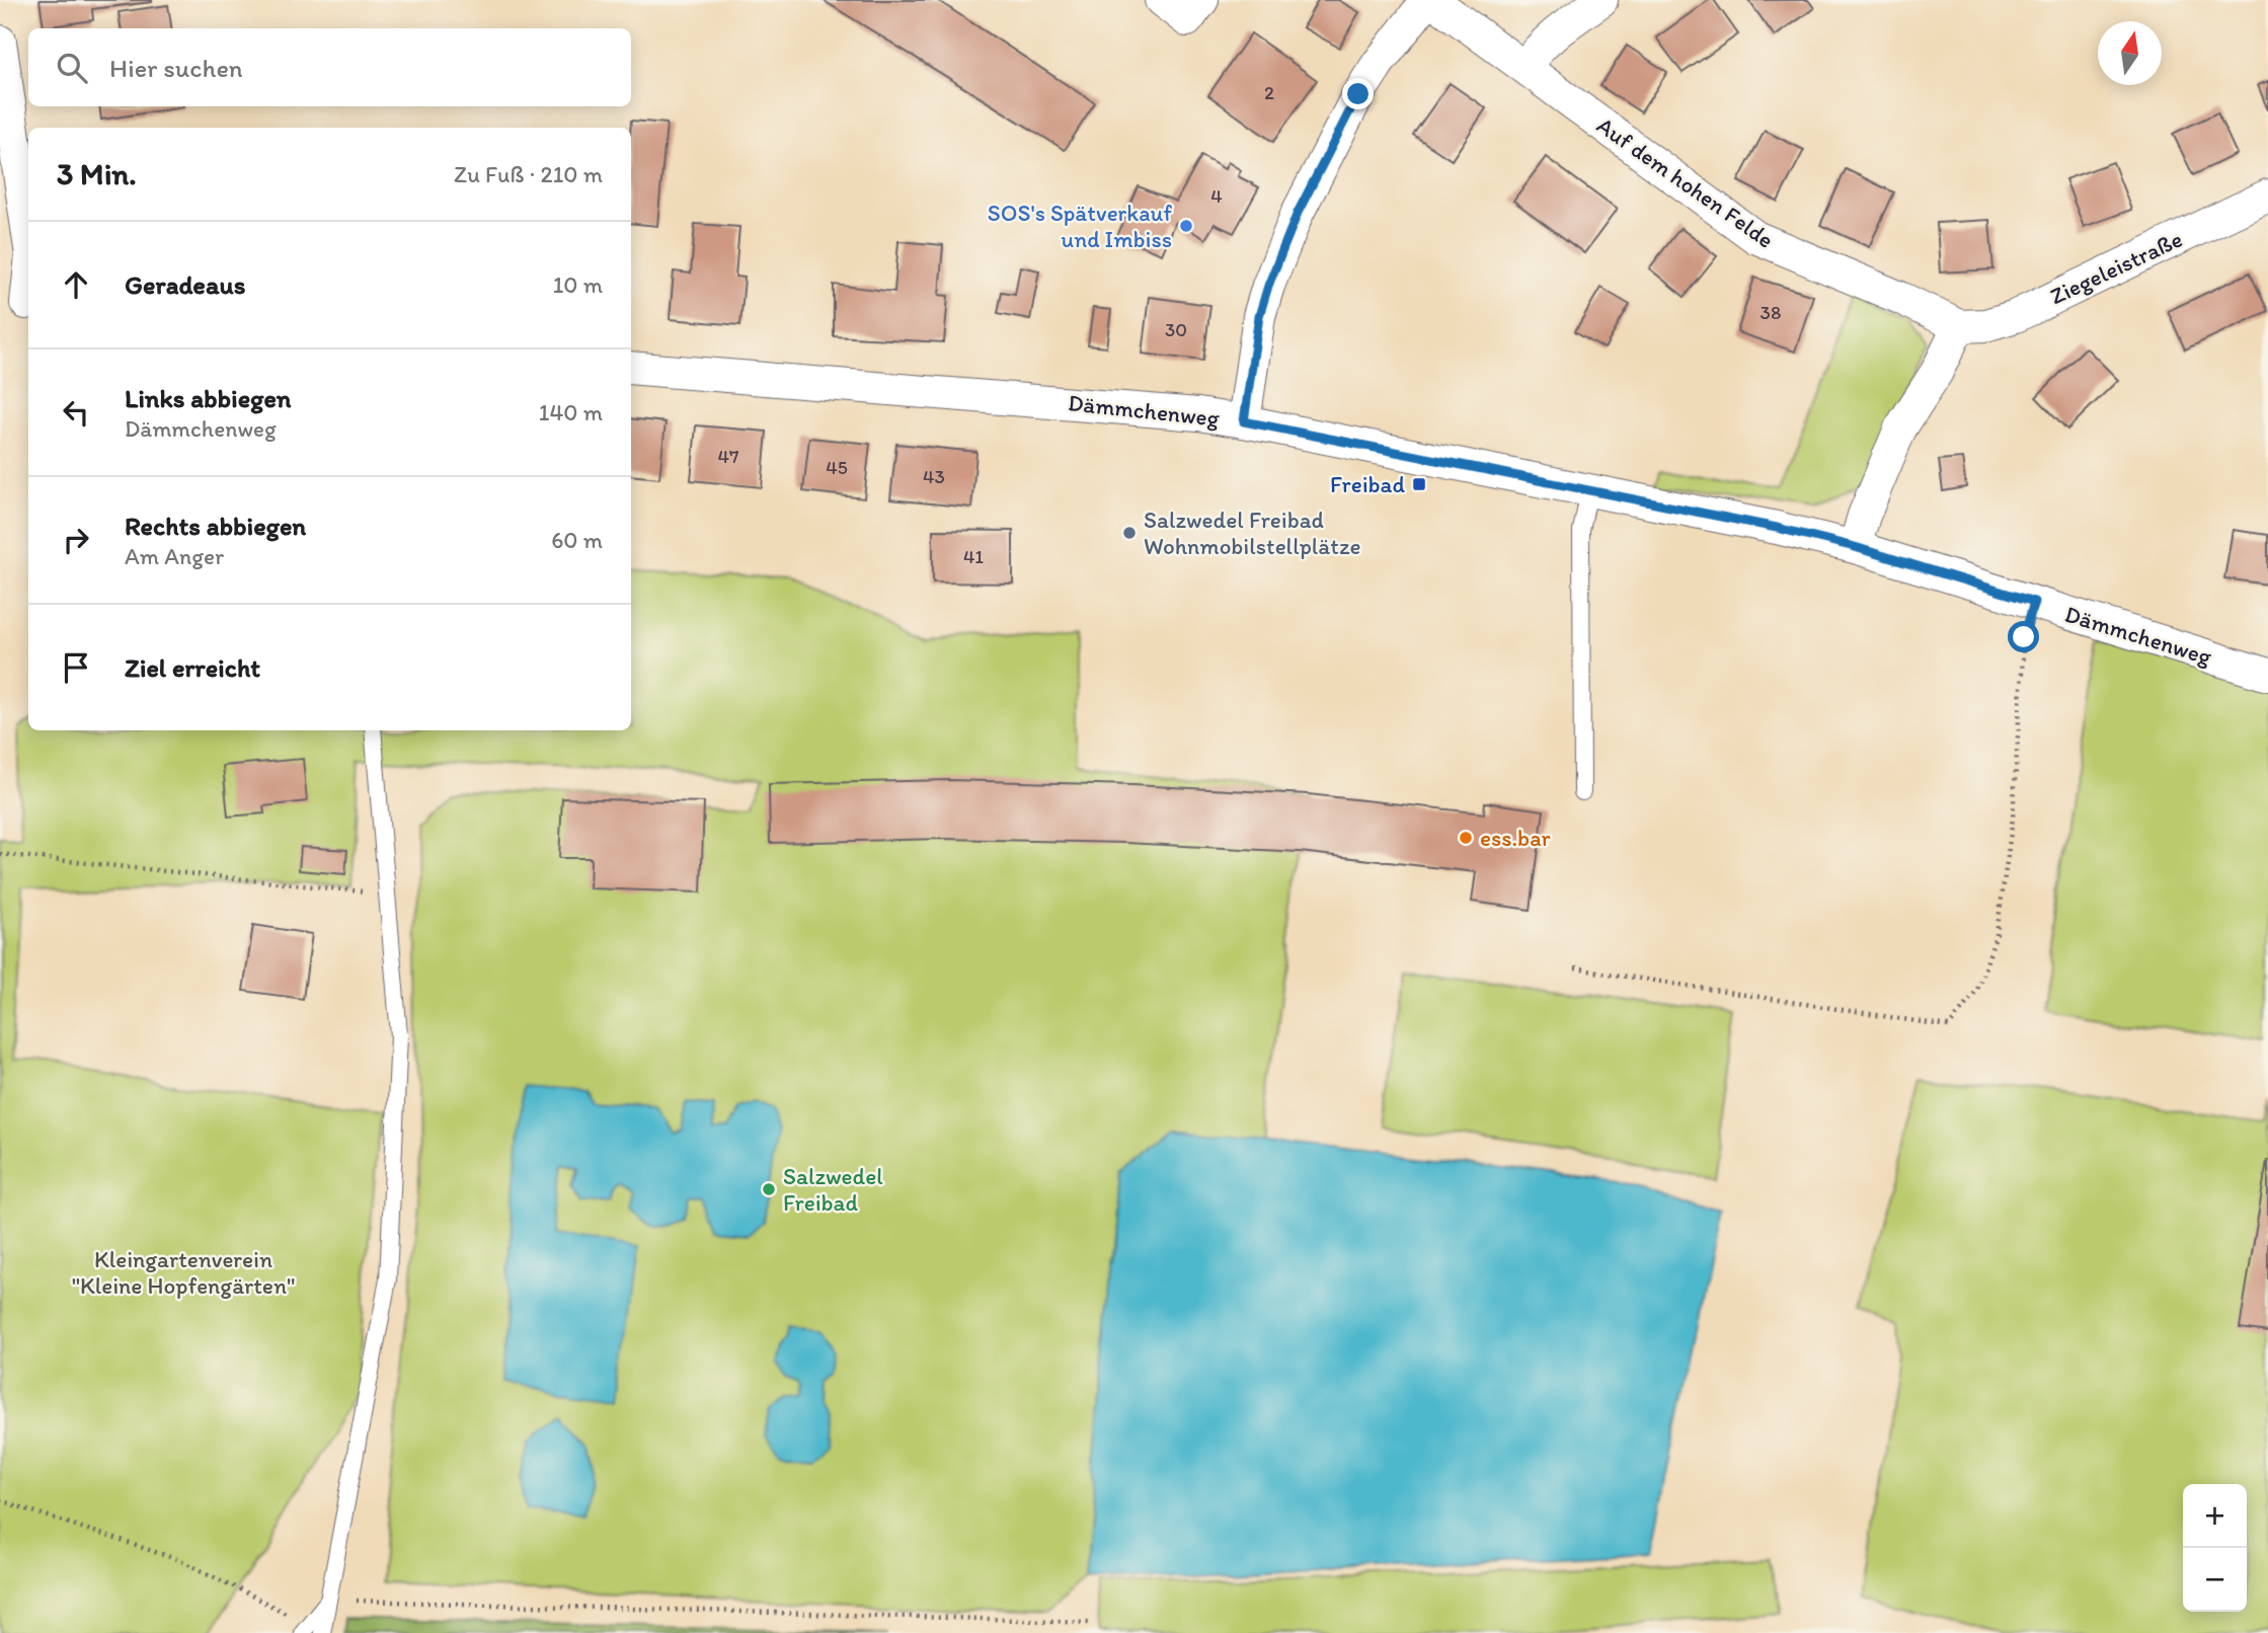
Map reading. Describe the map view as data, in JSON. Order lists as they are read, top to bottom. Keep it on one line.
{"streets":{"street":["Auf dem hohen Felde","Ziegeleistraße","Dämmchenweg"]},"crossings":[["Auf dem hohen Felde","Ziegeleistraße"]],"parks":["Kleingartenverein \"Kleine Hopfengärten\""],"places":{"other":["SOS's Spätverkauf und Imbiss","Salzwedel Freibad Wohnmobilstellplätze","ess.bar","Salzwedel Freibad"],"transit":["Freibad"]},"house_numbers":["2","4","38","30","47","45","43","41"],"north":"top","page":{"search":"Hier suchen","heading":["3 Min.","Zu Fuß · 210 m"],"list":[["Geradeaus","10 m"],["Links abbiegen","Dämmchenweg","140 m"],["Rechts abbiegen","Am Anger","60 m"],"Ziel erreicht"],"map_buttons":["+","−"]}}
